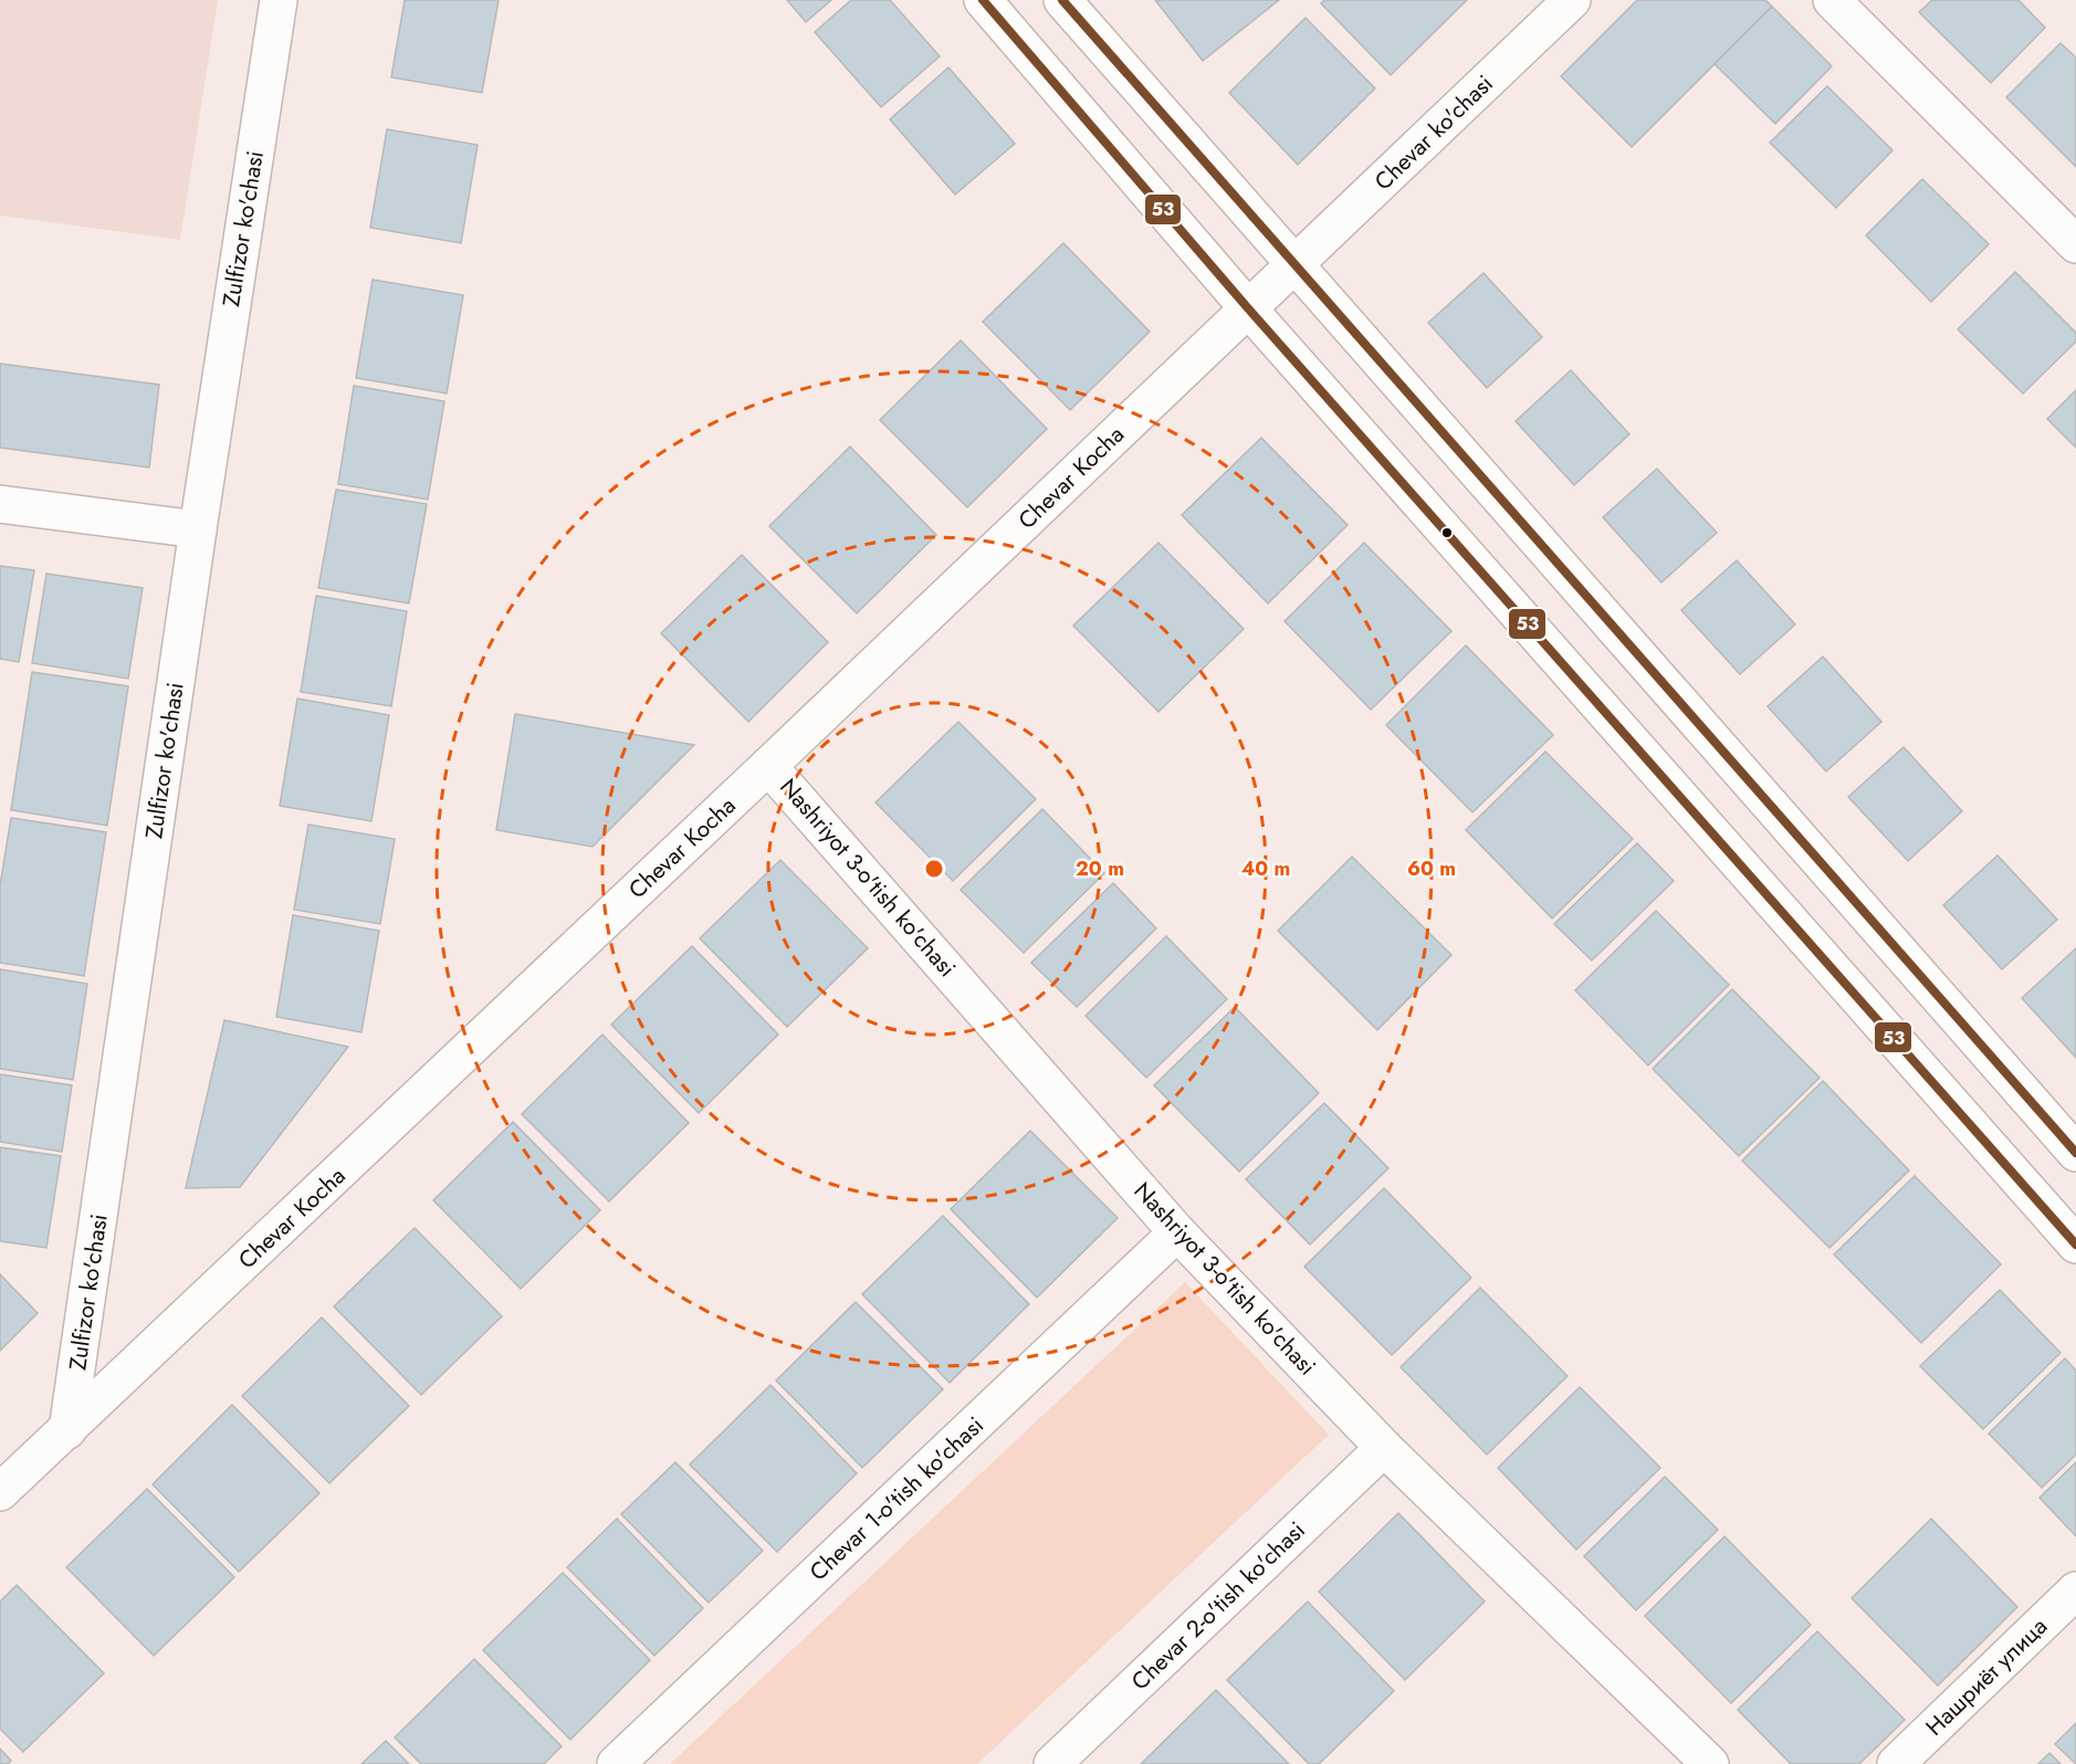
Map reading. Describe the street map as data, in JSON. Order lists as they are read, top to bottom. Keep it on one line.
{"streets":{"street":["Chevar ko'chasi","Zulfizor ko'chasi","Chevar Kocha","Nashriyot 3-o'tish ko'chasi","Chevar 1-o'tish ko'chasi","Chevar 2-o'tish ko'chasi","Нашриёт улица"]},"crossings":[["Chevar ko'chasi","Chevar Kocha"],["Zulfizor ko'chasi","Chevar Kocha"],["Chevar Kocha","Nashriyot 3-o'tish ko'chasi"],["Nashriyot 3-o'tish ko'chasi","Chevar 1-o'tish ko'chasi"],["Nashriyot 3-o'tish ko'chasi","Chevar 2-o'tish ko'chasi"]],"lines":["transit line 53"],"rings":["20 m","40 m","60 m"]}
